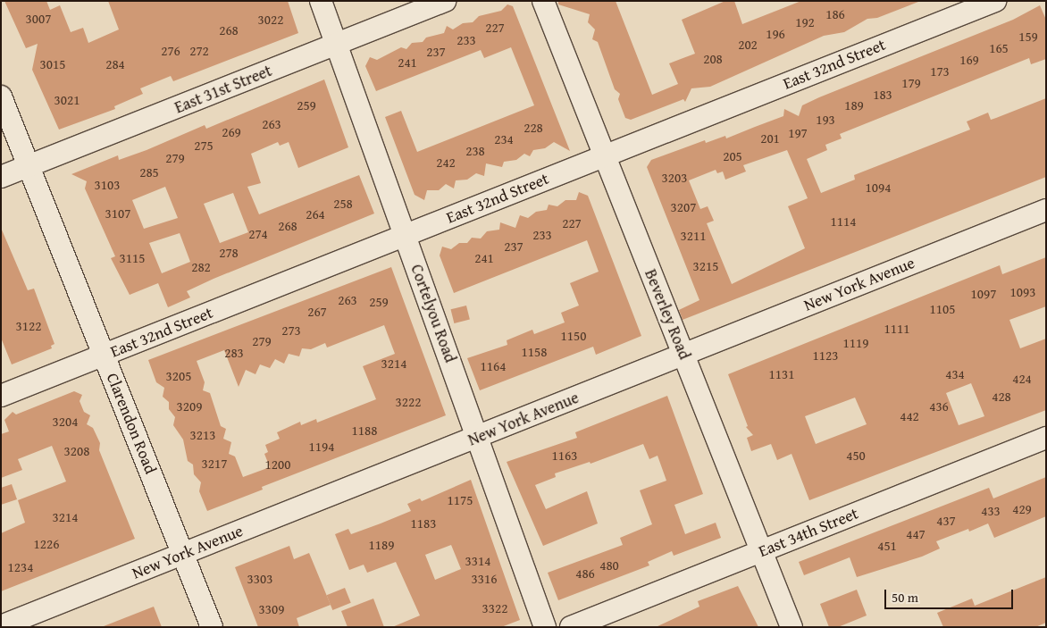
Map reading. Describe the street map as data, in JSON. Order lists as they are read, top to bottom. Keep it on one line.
{"streets":{"street":["East 32nd Street","East 31st Street","New York Avenue","Cortelyou Road","Beverley Road","Clarendon Road","East 34th Street"]},"crossings":[["East 32nd Street","Cortelyou Road"],["East 32nd Street","Beverley Road"],["East 32nd Street","Clarendon Road"],["East 31st Street","Cortelyou Road"],["East 31st Street","Clarendon Road"],["New York Avenue","Cortelyou Road"],["New York Avenue","Beverley Road"],["New York Avenue","Clarendon Road"],["Beverley Road","East 34th Street"]],"house_numbers":["186","3007","3022","192","227","268","196","159","233","202","165","276","272","237","208","169","241","3015","284","173","179","183","3021","259","189","193","263","228","269","197","201","234","275","238","205","279","242","285","3203","3103","1094","258","3207","3107","264","1114","227","268","274","233","3211","237","278","3115","241","3215","282","1093","1097","263","259","1105","267","3122","1111","273","1150","279","1119","1158","283","1123","3214","1164","1131","434","3205","424","428","3222","3209","436","442","3204","1188","3213","1194","3208","1163","450","3217","1200","1175","429","433","3214","437","1183","447","1226","1189","451","3314","480","1234","486","3303","3316","3322","3309"],"scale_bar":"50 m"}
